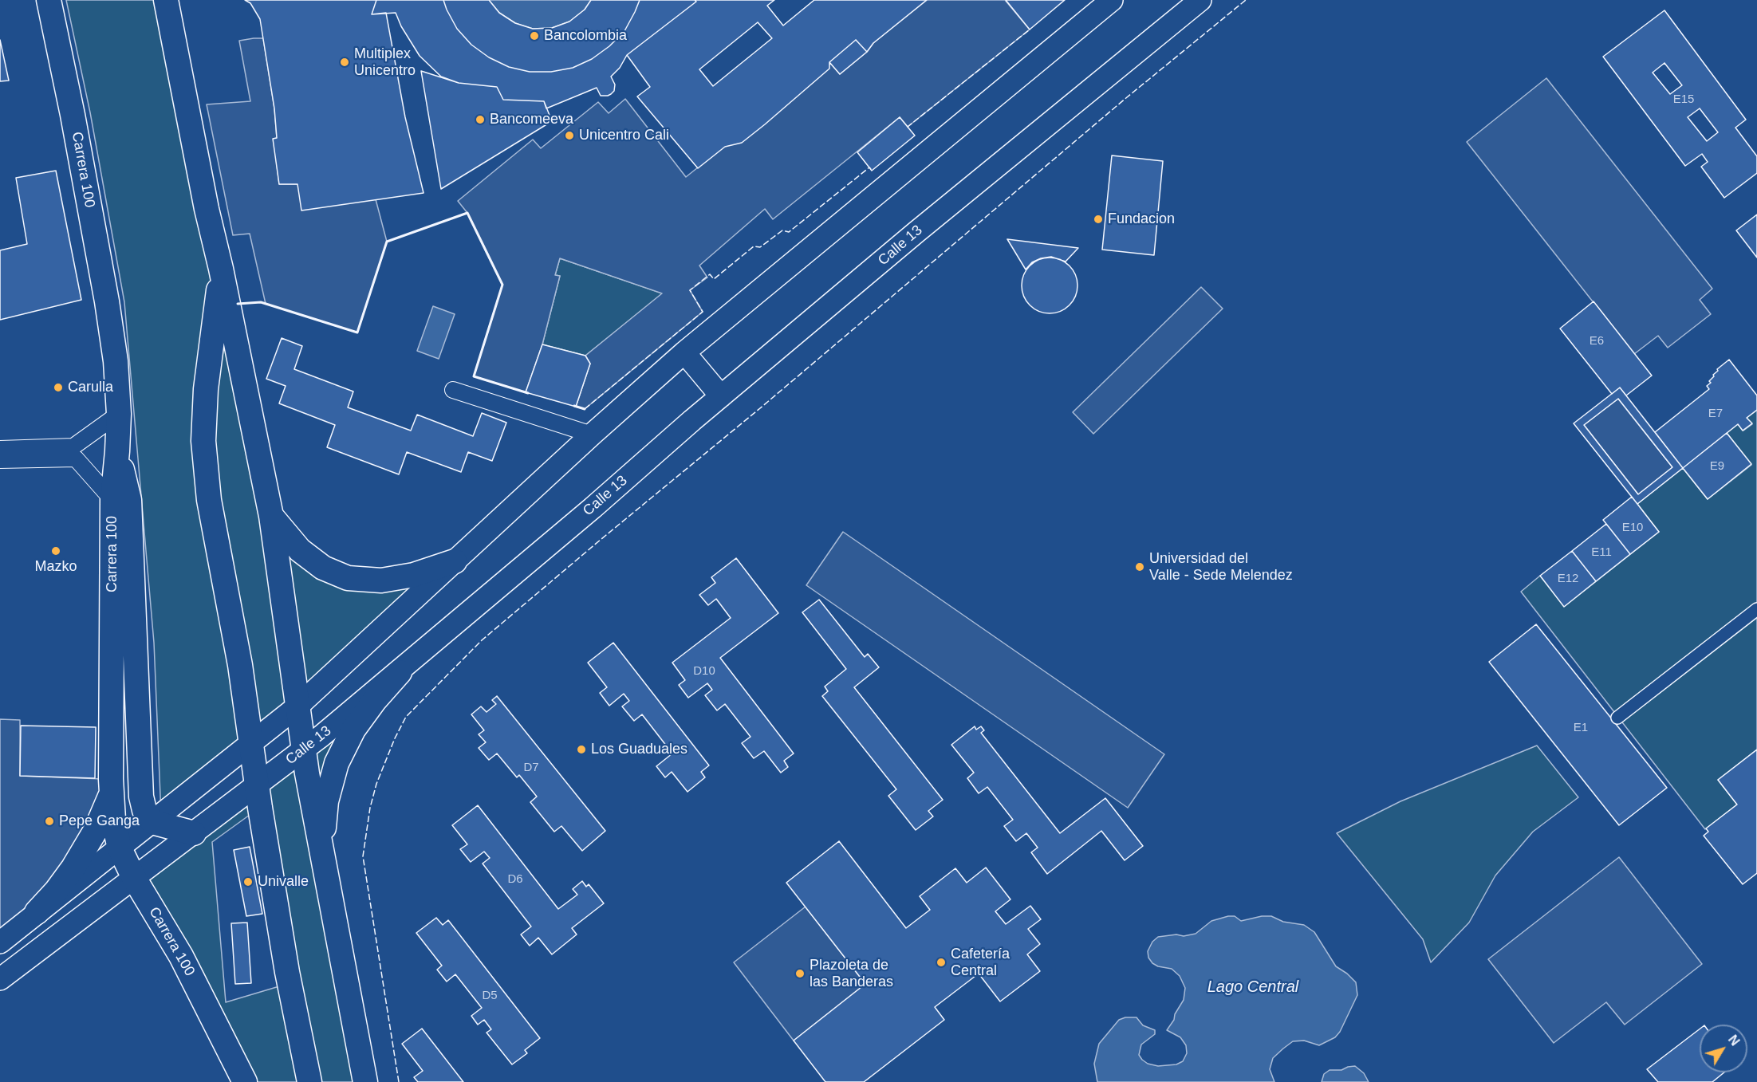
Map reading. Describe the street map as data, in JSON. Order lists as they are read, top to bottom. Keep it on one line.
{"streets":{"main road":["Carrera 100","Calle 13"]},"crossings":[["Carrera 100","Calle 13"]],"water":["Lago Central"],"places":["Bancolombia","Multiplex Unicentro","Bancomeeva","Unicentro Cali","Fundacion","Carulla","Mazko","Universidad del Valle - Sede Melendez","Los Guaduales","Pepe Ganga","Univalle","Cafetería Central","Plazoleta de las Banderas"],"house_numbers":["E15","E6","E7","E9","E10","E11","E12","D10","E1","D7","D6","D5"],"north":"top right"}
